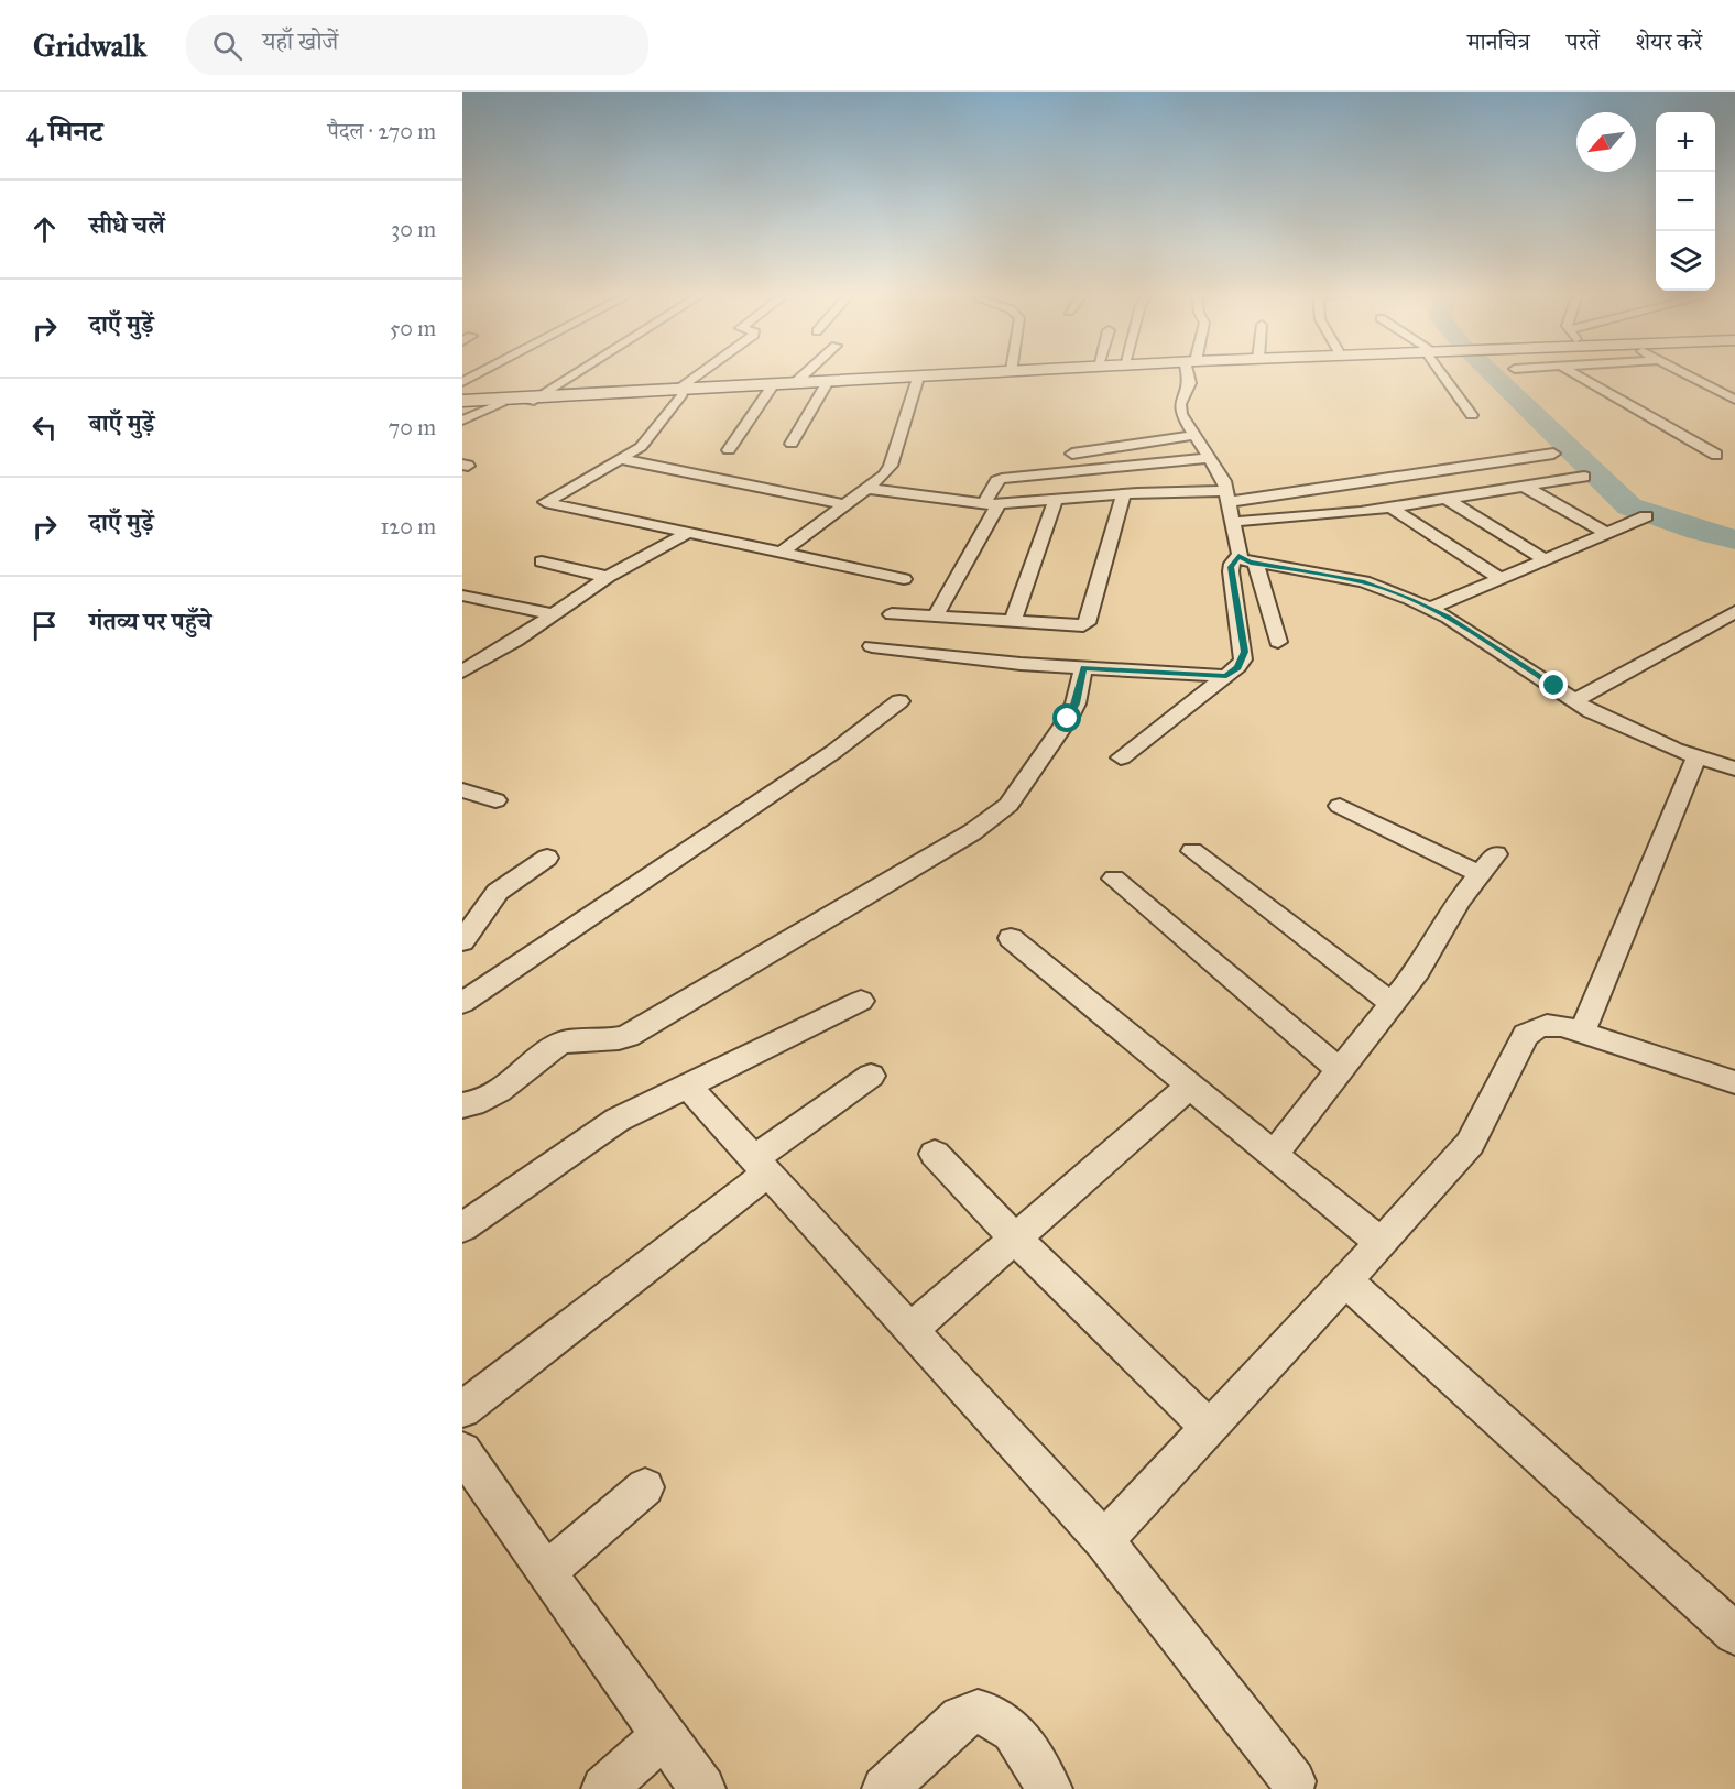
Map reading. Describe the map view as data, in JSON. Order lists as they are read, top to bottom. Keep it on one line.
{"north":"bottom left","page":{"header":"Gridwalk","search":"यहाँ खोजें","nav":["मानचित्र","परतें","शेयर करें"],"heading":["4 मिनट","पैदल · 270 m"],"map_buttons":["+","−"],"list":[["सीधे चलें","30 m"],["दाएँ मुड़ें","50 m"],["बाएँ मुड़ें","70 m"],["दाएँ मुड़ें","120 m"],"गंतव्य पर पहुँचे"]}}
